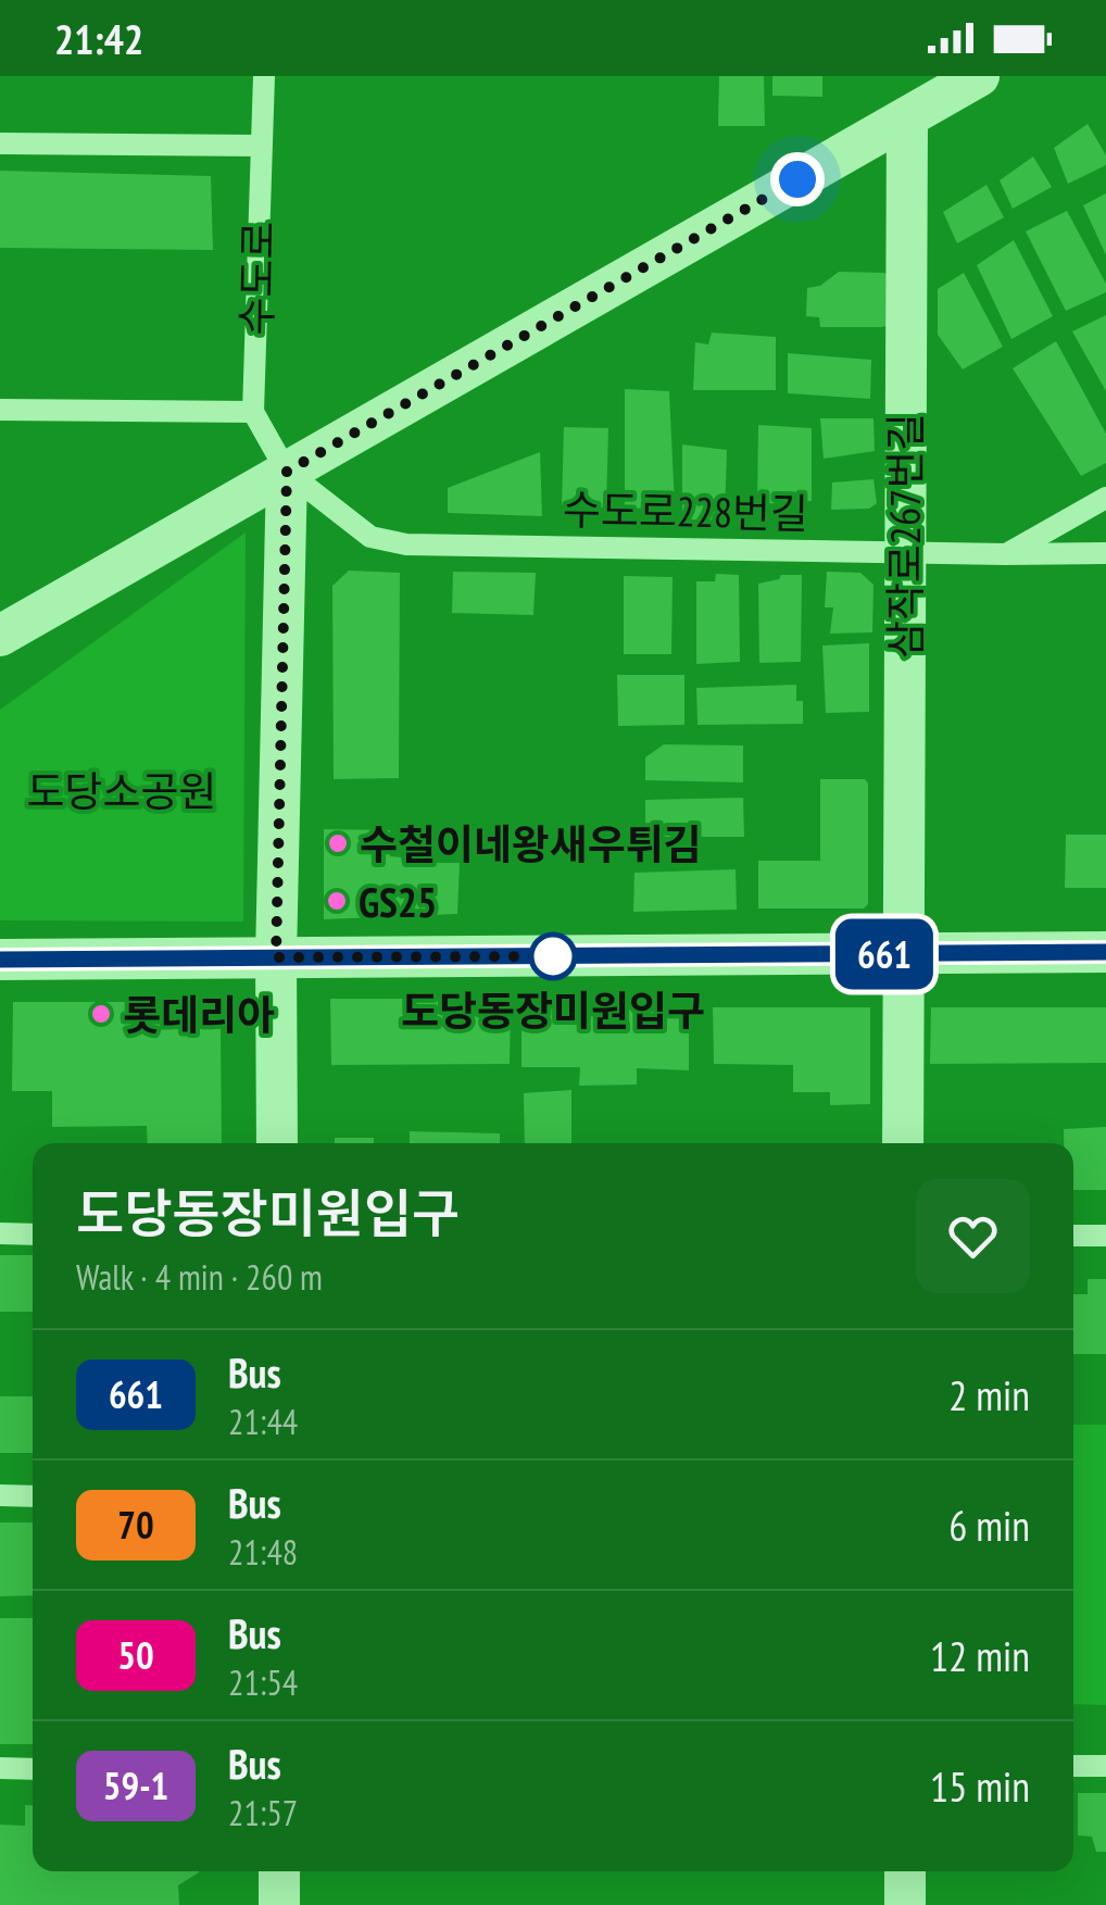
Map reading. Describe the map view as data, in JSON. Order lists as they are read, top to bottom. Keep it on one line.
{"streets":{"street":["삼작로267번길"],"lane":["수도로","수도로228번길"]},"crossings":[["수도로228번길","삼작로267번길"]],"parks":["도당소공원"],"places":["수철이네왕새우튀김","GS25","도당동장미원입구","롯데리아"],"lines":["bus line 661"],"page":{"status":"21:42","on_map":"661","heading":["도당동장미원입구","Walk · 4 min · 260 m"],"list":[{"mark":"661","name":"Bus","note":"21:44","value":"2 min"},{"mark":"70","name":"Bus","note":"21:48","value":"6 min"},{"mark":"50","name":"Bus","note":"21:54","value":"12 min"},{"mark":"59-1","name":"Bus","note":"21:57","value":"15 min"}]}}
